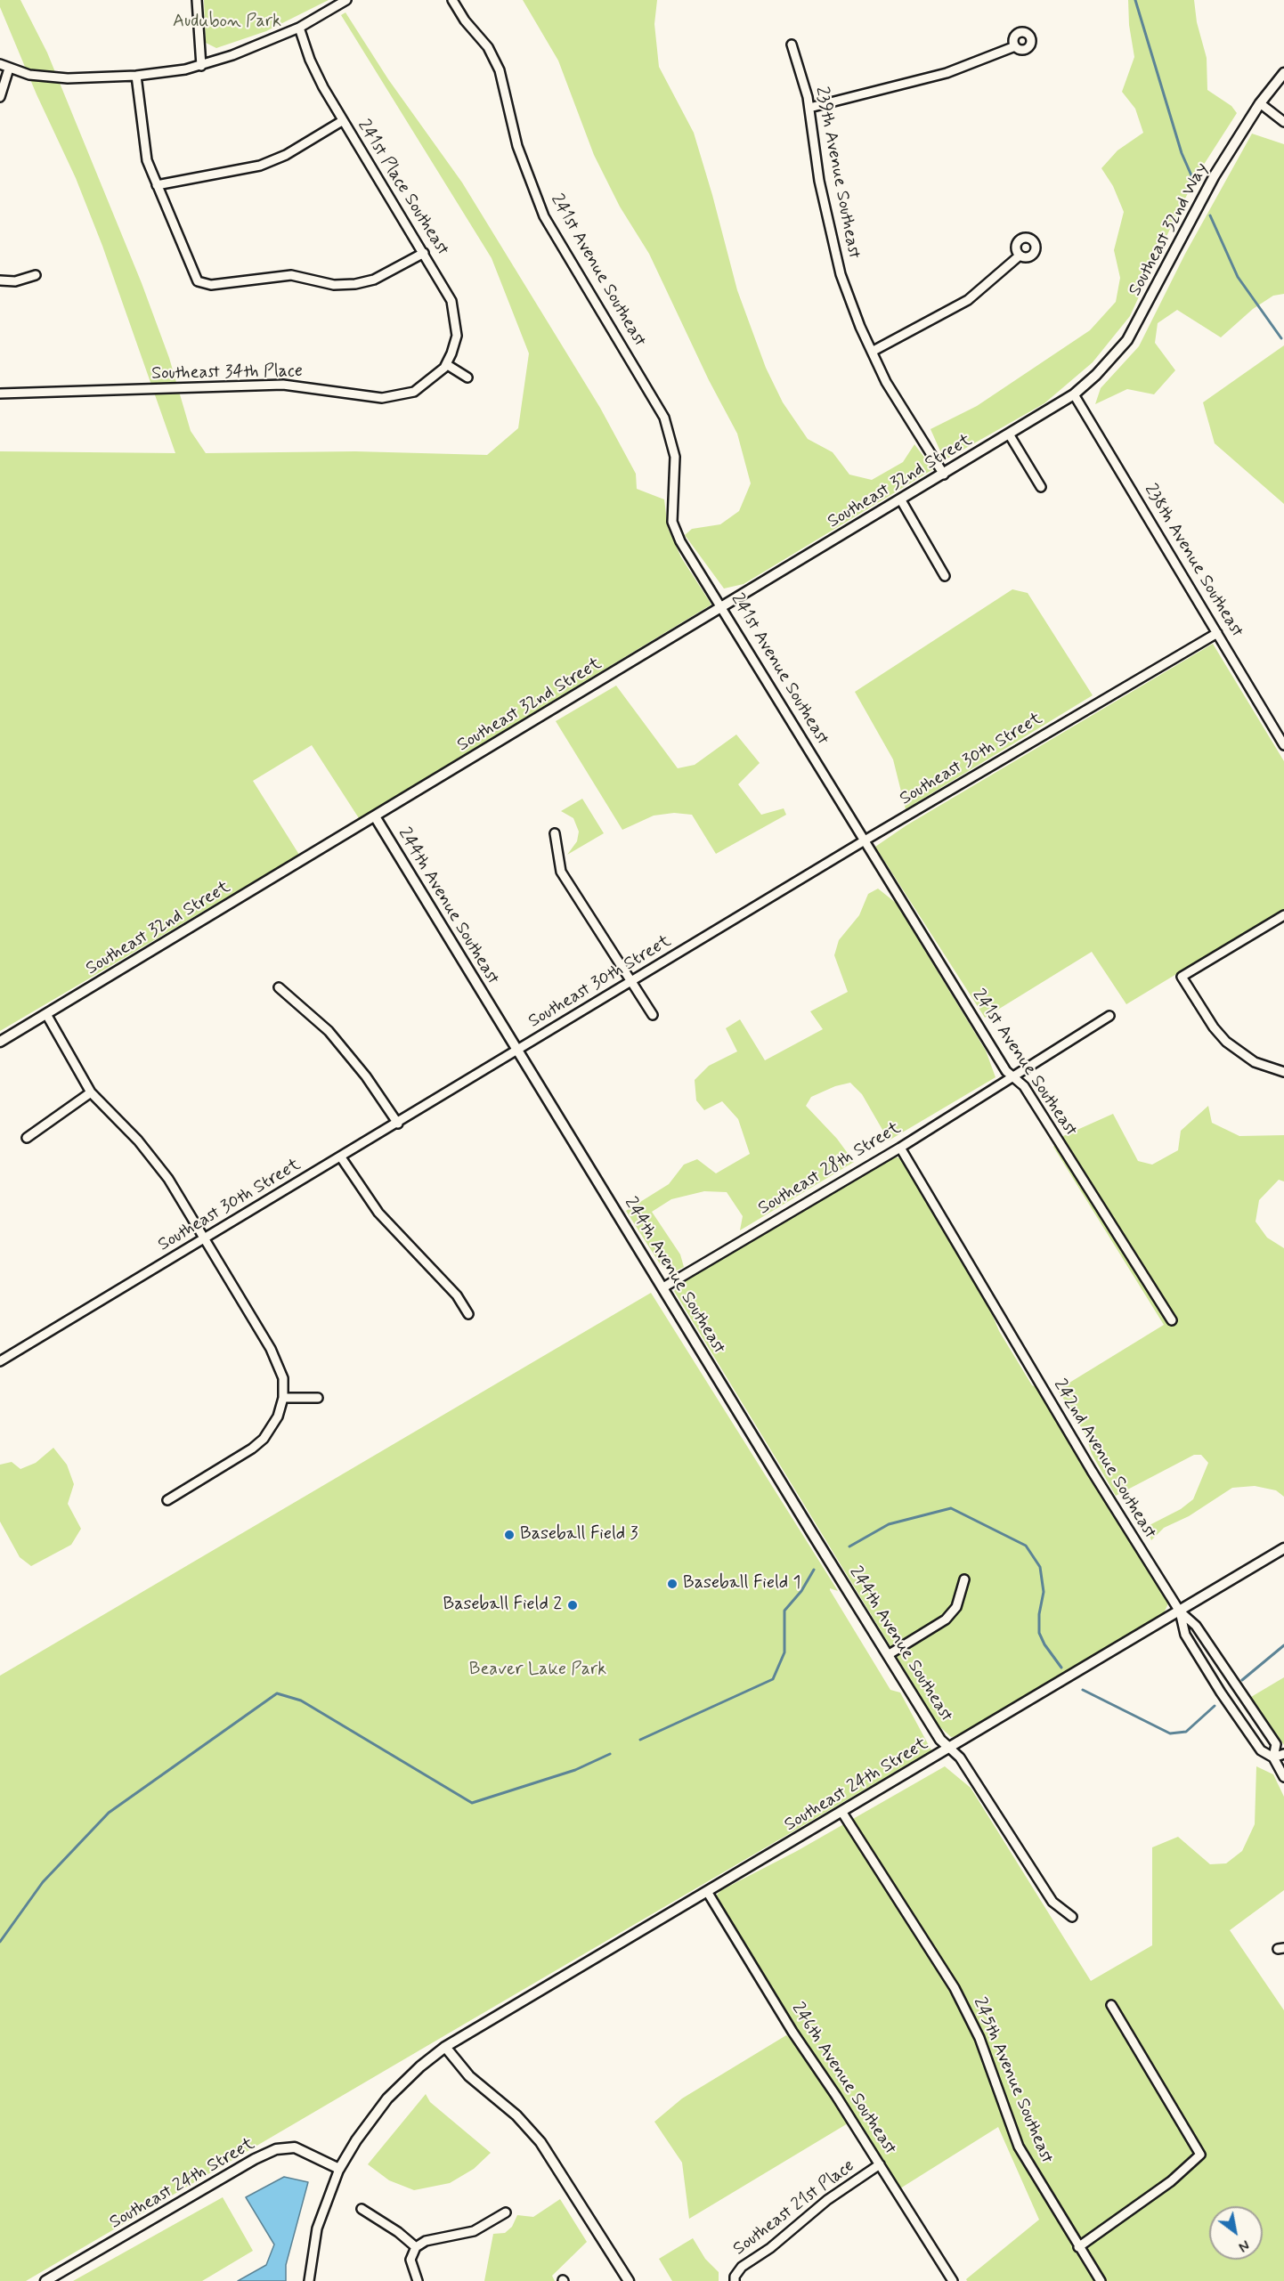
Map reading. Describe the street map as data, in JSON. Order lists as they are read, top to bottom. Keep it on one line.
{"streets":{"street":["239th Avenue Southeast","241st Place Southeast","Southeast 32nd Way","241st Avenue Southeast","Southeast 34th Place","Southeast 32nd Street","238th Avenue Southeast","Southeast 30th Street","244th Avenue Southeast","Southeast 28th Street","242nd Avenue Southeast","Southeast 24th Street","246th Avenue Southeast","245th Avenue Southeast","Southeast 21st Place"]},"crossings":[["239th Avenue Southeast","Southeast 32nd Street"],["241st Place Southeast","Southeast 34th Place"],["Southeast 32nd Way","Southeast 32nd Street"],["Southeast 32nd Way","238th Avenue Southeast"],["241st Avenue Southeast","Southeast 32nd Street"],["241st Avenue Southeast","Southeast 30th Street"],["241st Avenue Southeast","Southeast 28th Street"],["Southeast 32nd Street","238th Avenue Southeast"],["Southeast 32nd Street","244th Avenue Southeast"],["238th Avenue Southeast","Southeast 30th Street"],["Southeast 30th Street","244th Avenue Southeast"],["244th Avenue Southeast","Southeast 28th Street"],["244th Avenue Southeast","Southeast 24th Street"],["Southeast 28th Street","242nd Avenue Southeast"],["242nd Avenue Southeast","Southeast 24th Street"],["Southeast 24th Street","246th Avenue Southeast"],["Southeast 24th Street","245th Avenue Southeast"],["246th Avenue Southeast","Southeast 21st Place"]],"parks":["Audubon Park","Beaver Lake Park"],"places":["Baseball Field 3","Baseball Field 1","Baseball Field 2"],"north":"bottom right"}
